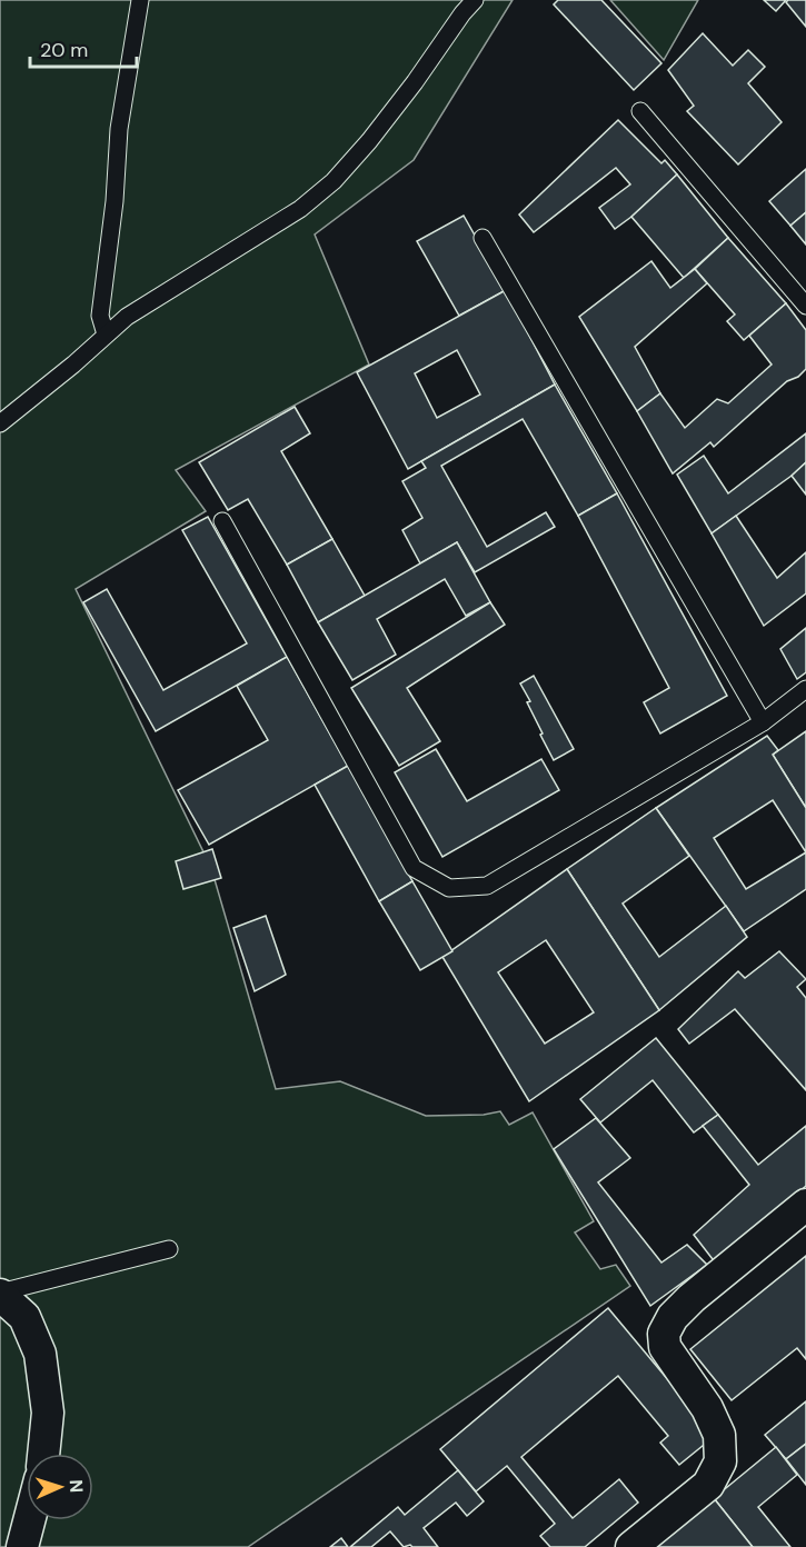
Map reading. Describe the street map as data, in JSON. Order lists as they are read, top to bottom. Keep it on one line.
{"scale_bar":"20 m","north":"right"}
